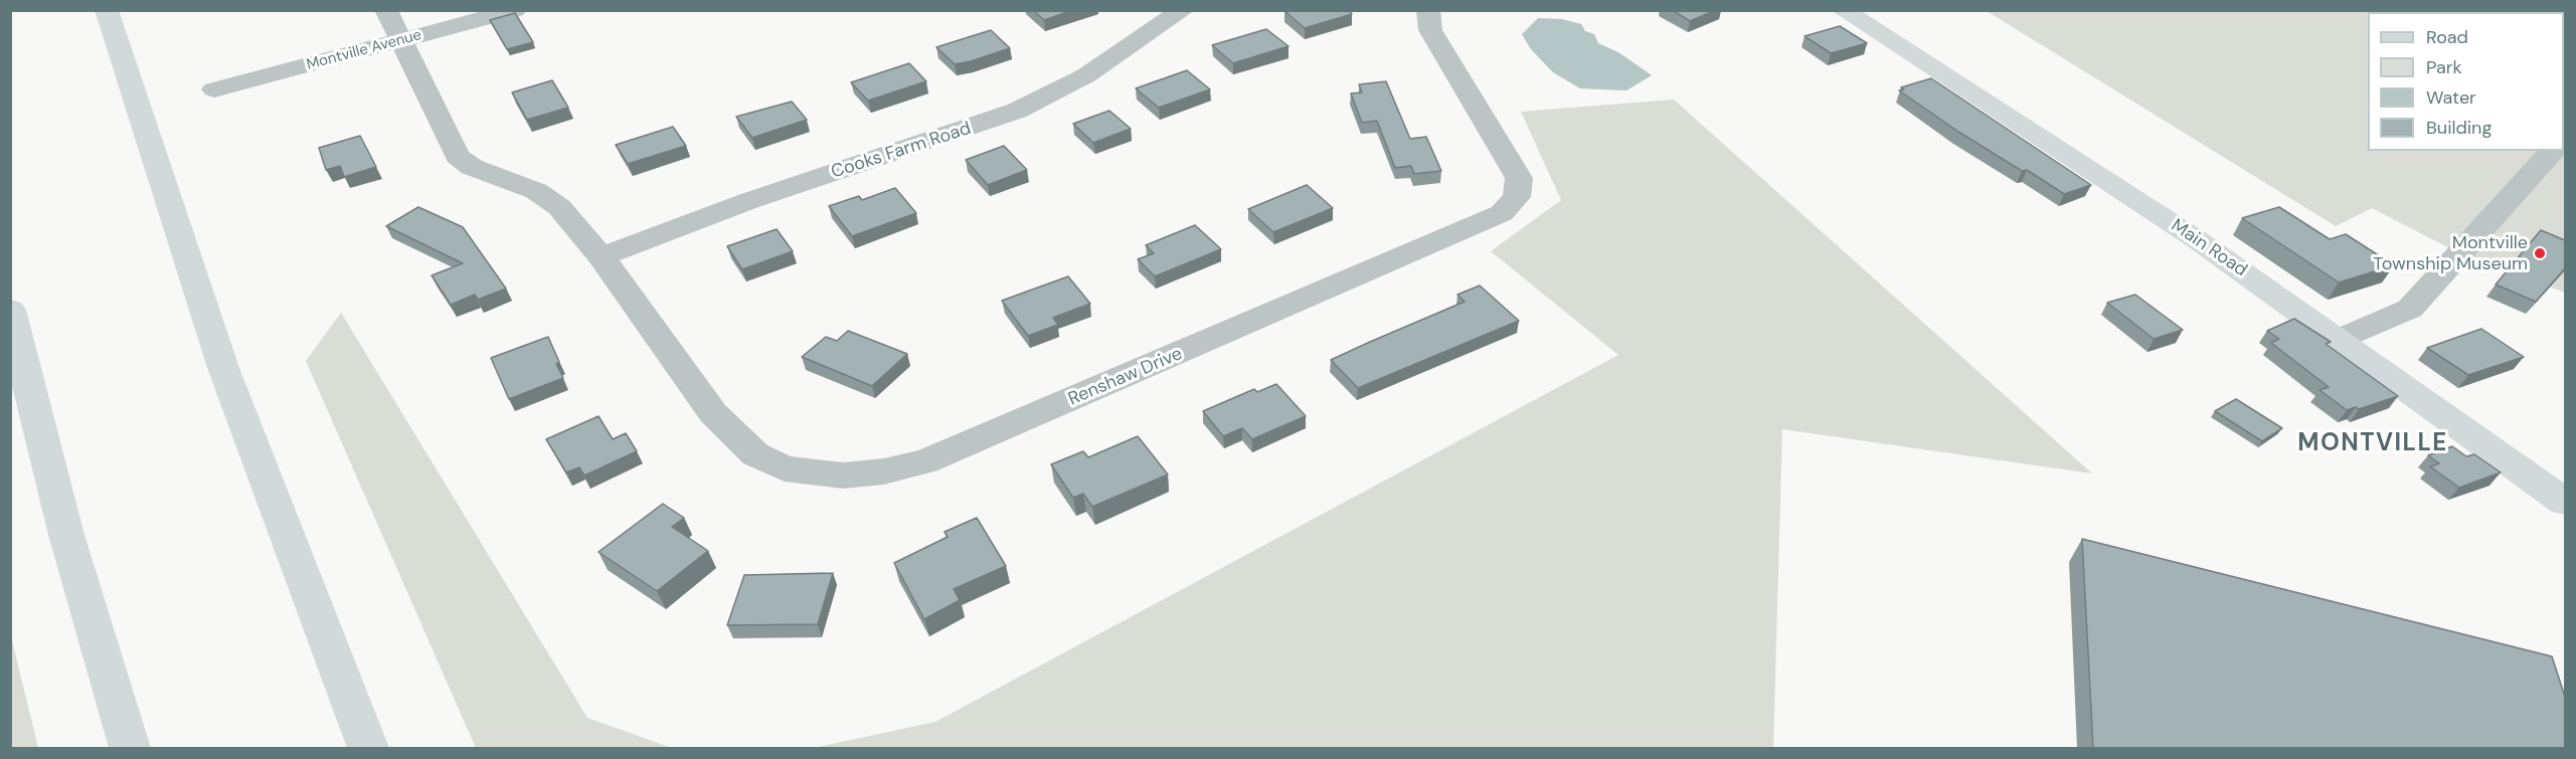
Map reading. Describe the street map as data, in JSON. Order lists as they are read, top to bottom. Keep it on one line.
{"streets":{"main road":["Main Road"],"street":["Montville Avenue","Cooks Farm Road","Renshaw Drive"]},"crossings":[["Montville Avenue","Renshaw Drive"],["Cooks Farm Road","Renshaw Drive"]],"districts":["MONTVILLE"],"places":["Montville Township Museum"],"legend":["Road","Park","Water","Building"]}
